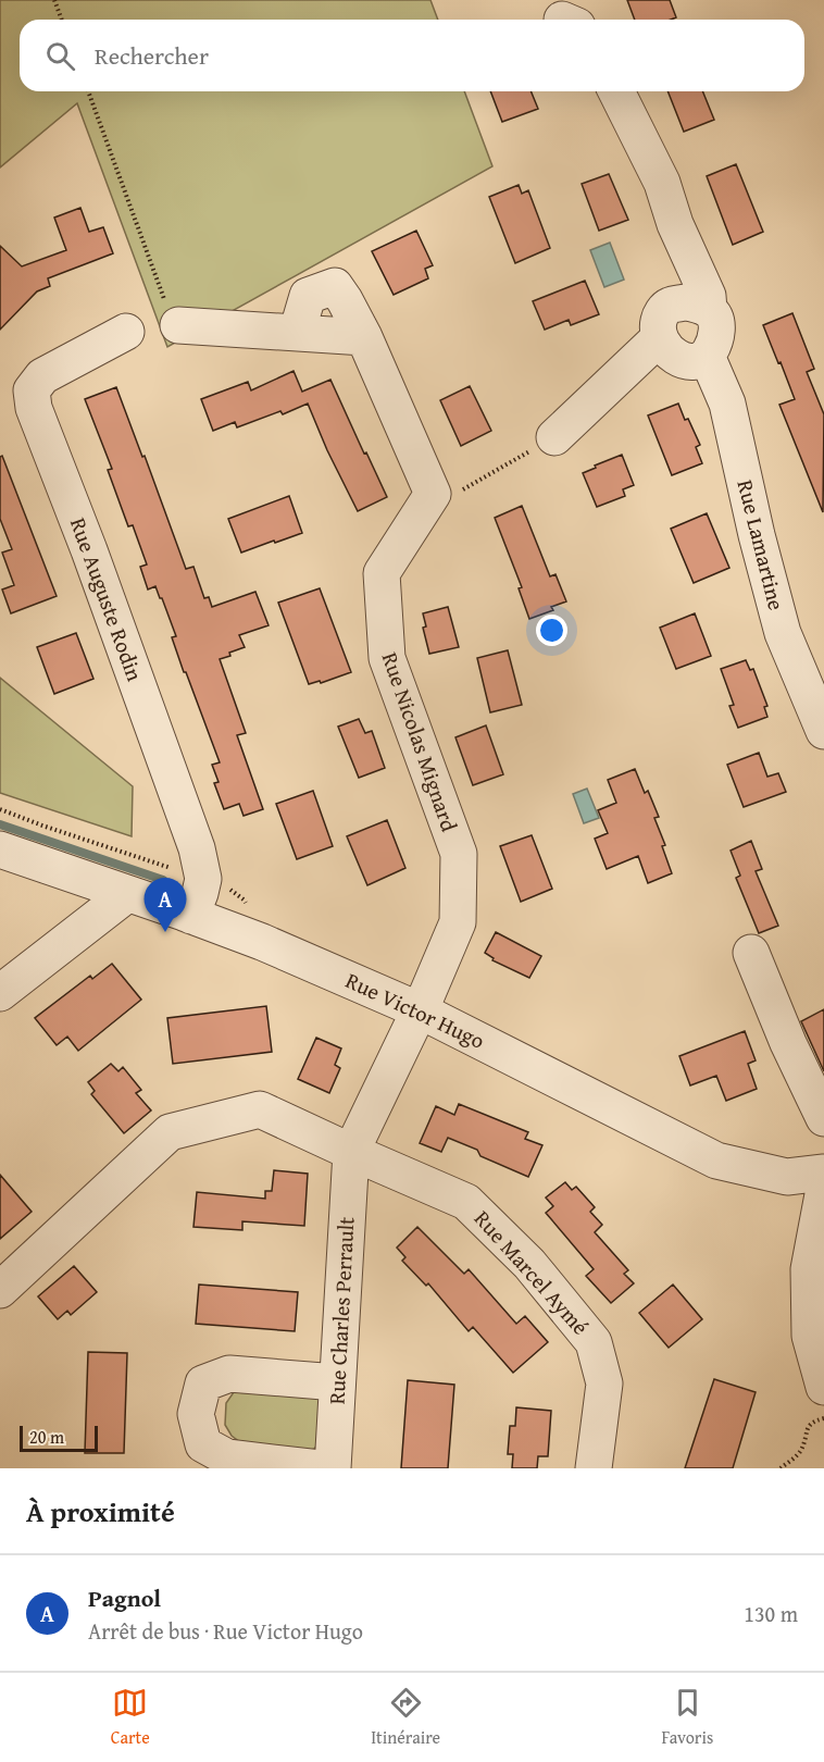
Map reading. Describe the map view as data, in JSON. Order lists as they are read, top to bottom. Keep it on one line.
{"streets":{"street":["Rue Lamartine","Rue Auguste Rodin","Rue Nicolas Mignard","Rue Victor Hugo","Rue Marcel Aymé","Rue Charles Perrault"]},"crossings":[["Rue Auguste Rodin","Rue Victor Hugo"],["Rue Nicolas Mignard","Rue Victor Hugo"],["Rue Nicolas Mignard","Rue Charles Perrault"],["Rue Victor Hugo","Rue Charles Perrault"],["Rue Marcel Aymé","Rue Charles Perrault"]],"scale_bar":"20 m","page":{"search":"Rechercher","pins":"A","scale":"20 m","heading":"À proximité","list":[{"mark":"A","name":"Pagnol","note":"Arrêt de bus · Rue Victor Hugo","value":"130 m"}],"nav":["Carte","Itinéraire","Favoris"]}}
